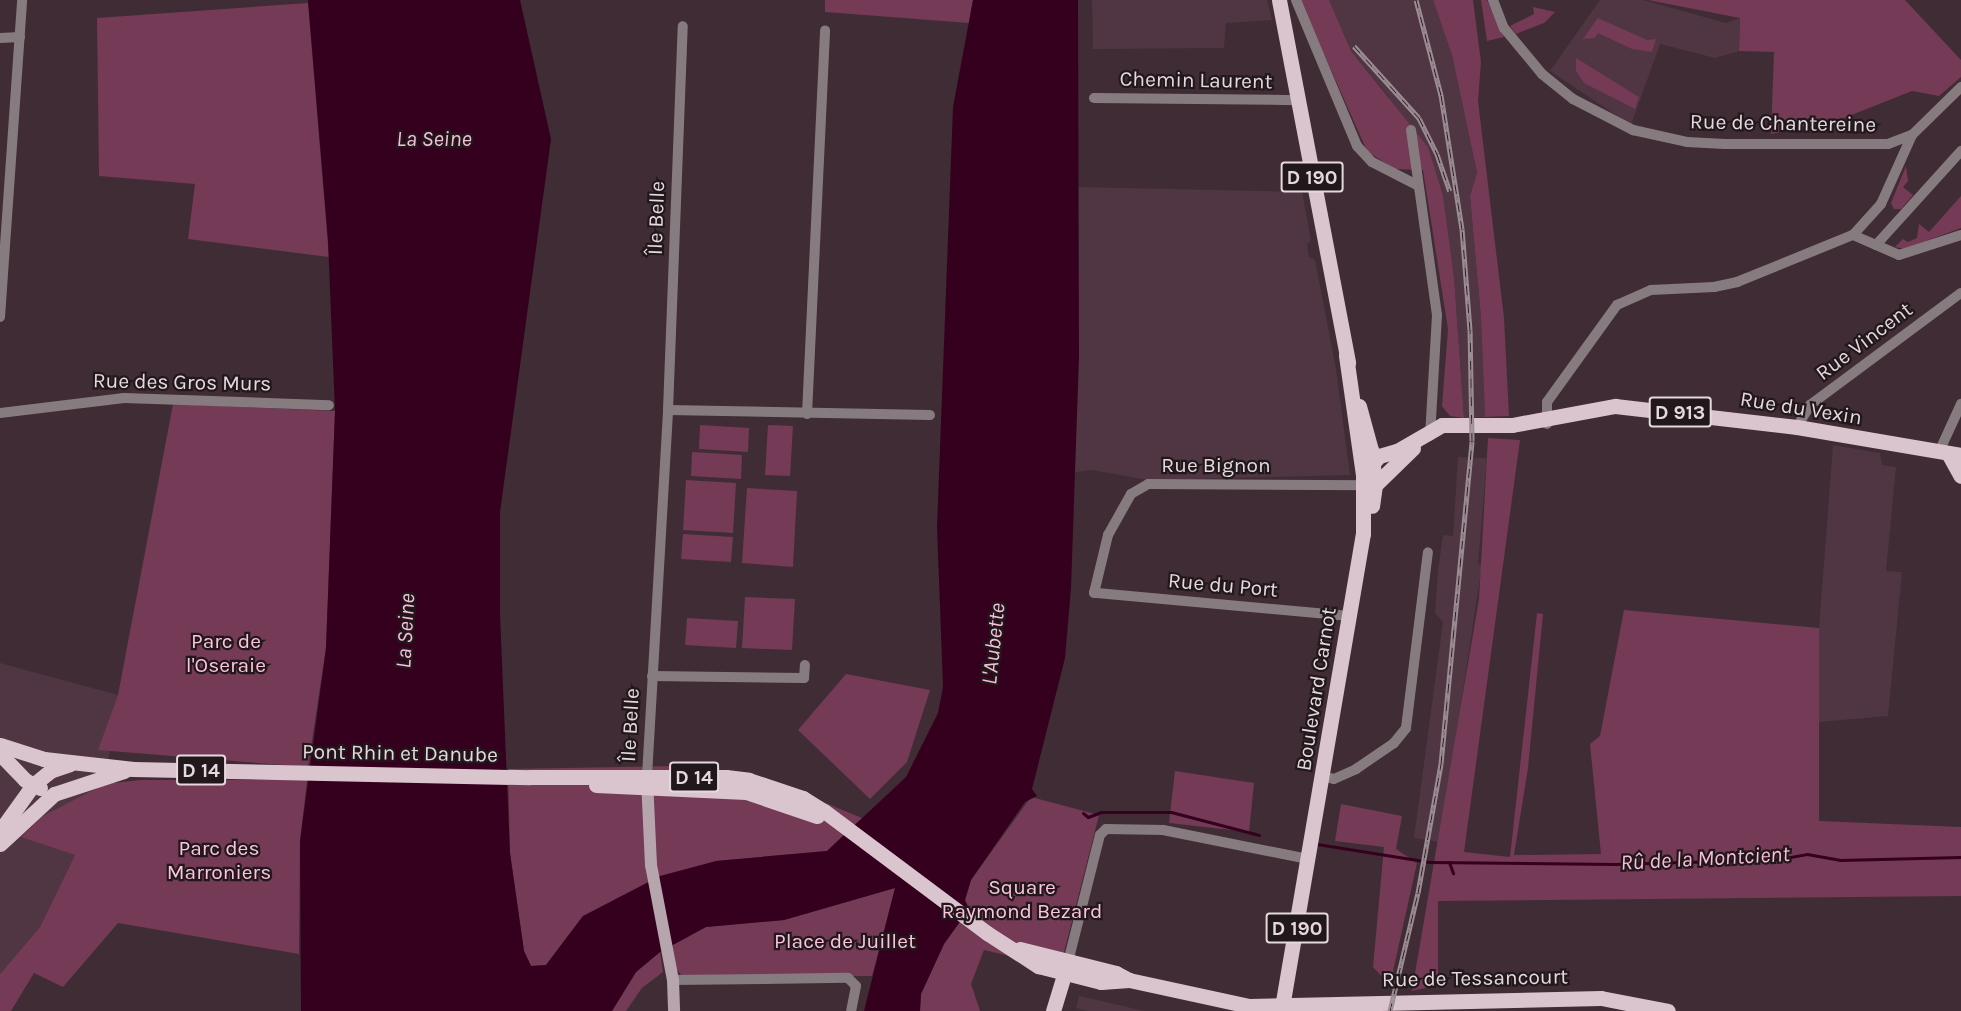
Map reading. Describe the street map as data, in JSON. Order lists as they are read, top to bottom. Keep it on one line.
{"streets":{"main road":["D 190","Rue du Vexin","D 913","Boulevard Carnot","Pont Rhin et Danube","D 14","Rue de Tessancourt"],"street":["Chemin Laurent","Rue de Chantereine","Île Belle","Rue Vincent","Rue des Gros Murs","Rue Bignon","Rue du Port"]},"crossings":[["Chemin Laurent","D 190"],["D 190","Rue du Vexin"],["D 190","Rue Bignon"],["D 190","Boulevard Carnot"],["D 190","D 14"],["D 190","Rue de Tessancourt"],["Île Belle","Pont Rhin et Danube"],["Île Belle","D 14"],["Rue Vincent","Rue du Vexin"],["Rue du Vexin","Rue Bignon"],["Rue du Vexin","Boulevard Carnot"],["Rue Bignon","Rue du Port"],["Rue Bignon","Boulevard Carnot"],["Rue du Port","Boulevard Carnot"],["Pont Rhin et Danube","D 14"],["D 14","Rue de Tessancourt"]],"water":["La Seine","L'Aubette","Rû de la Montcient"],"parks":["Parc de l'Oseraie","Parc des Marroniers","Square Raymond Bezard","Place de Juillet"]}
